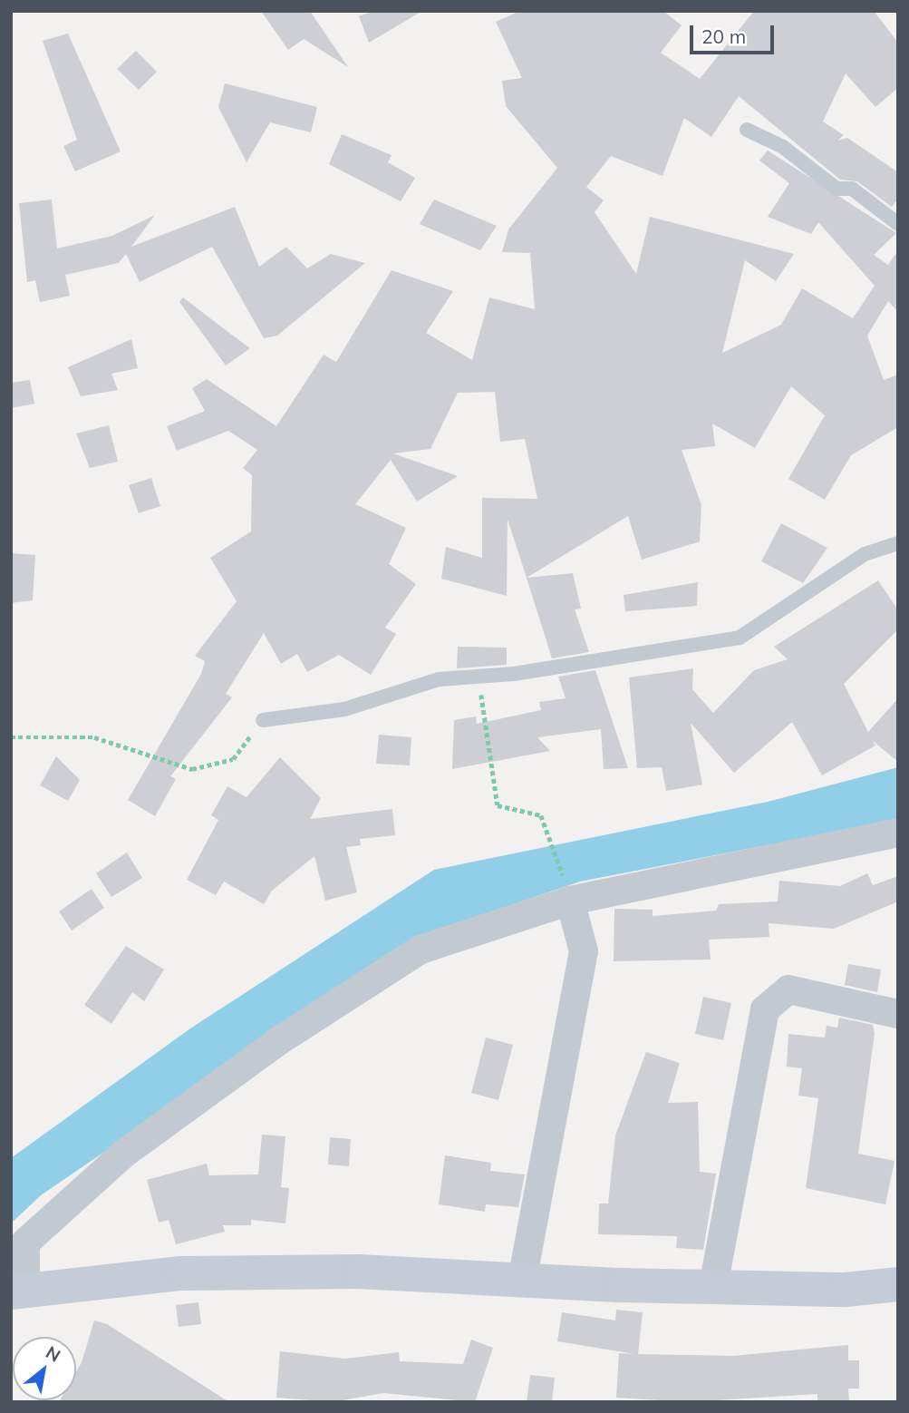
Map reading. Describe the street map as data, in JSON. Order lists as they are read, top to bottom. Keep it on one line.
{"scale_bar":"20 m","north":"top right"}
